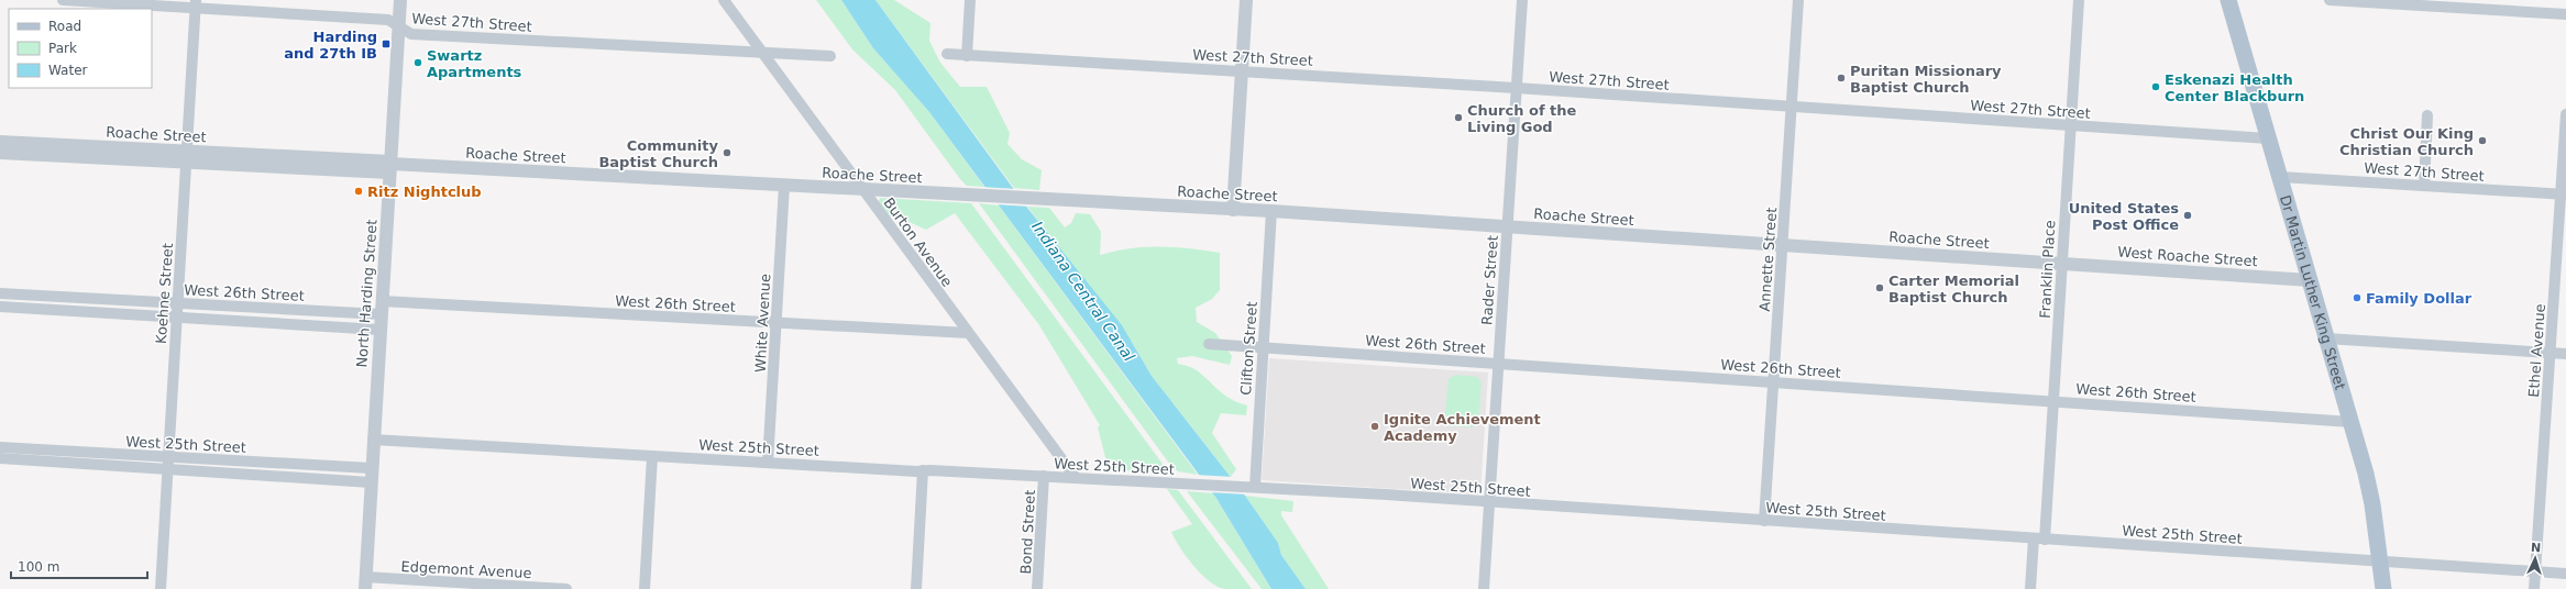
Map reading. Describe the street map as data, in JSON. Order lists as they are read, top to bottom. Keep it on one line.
{"streets":{"main road":["Dr Martin Luther King Street"],"street":["West 27th Street","Roache Street","Burton Avenue","West Roache Street","Annette Street","Franklin Place","Rader Street","West 26th Street","Koehne Street","North Harding Street","White Avenue","Clifton Street","Ethel Avenue","West 25th Street","Bond Street","Edgemont Avenue"]},"crossings":[["West 27th Street","Burton Avenue"],["West 27th Street","Annette Street"],["West 27th Street","Franklin Place"],["West 27th Street","Rader Street"],["West 27th Street","Dr Martin Luther King Street"],["West 27th Street","Koehne Street"],["West 27th Street","North Harding Street"],["West 27th Street","Ethel Avenue"],["Roache Street","Burton Avenue"],["Roache Street","West Roache Street"],["Roache Street","Annette Street"],["Roache Street","Franklin Place"],["Roache Street","Rader Street"],["Roache Street","Koehne Street"],["Roache Street","North Harding Street"],["Roache Street","White Avenue"],["Roache Street","Clifton Street"],["Burton Avenue","West 26th Street"],["Burton Avenue","West 25th Street"],["West Roache Street","Franklin Place"],["West Roache Street","Dr Martin Luther King Street"],["Annette Street","West 26th Street"],["Annette Street","West 25th Street"],["Franklin Place","West 26th Street"],["Franklin Place","West 25th Street"],["Rader Street","West 26th Street"],["Rader Street","West 25th Street"],["West 26th Street","Dr Martin Luther King Street"],["West 26th Street","Koehne Street"],["West 26th Street","North Harding Street"],["West 26th Street","White Avenue"],["West 26th Street","Clifton Street"],["Dr Martin Luther King Street","West 25th Street"],["Koehne Street","West 25th Street"],["North Harding Street","West 25th Street"],["North Harding Street","Edgemont Avenue"],["White Avenue","West 25th Street"],["Clifton Street","West 25th Street"],["Ethel Avenue","West 25th Street"],["West 25th Street","Bond Street"]],"water":["Indiana Central Canal"],"places":{"transit":["Harding and 27th IB"],"other":["Swartz Apartments","Puritan Missionary Baptist Church","Eskenazi Health Center Blackburn","Church of the Living God","Christ Our King Christian Church","Community Baptist Church","Ritz Nightclub","United States Post Office","Carter Memorial Baptist Church","Family Dollar","Ignite Achievement Academy"]},"legend":["Road","Park","Water"],"scale_bar":"100 m","north":"top"}
